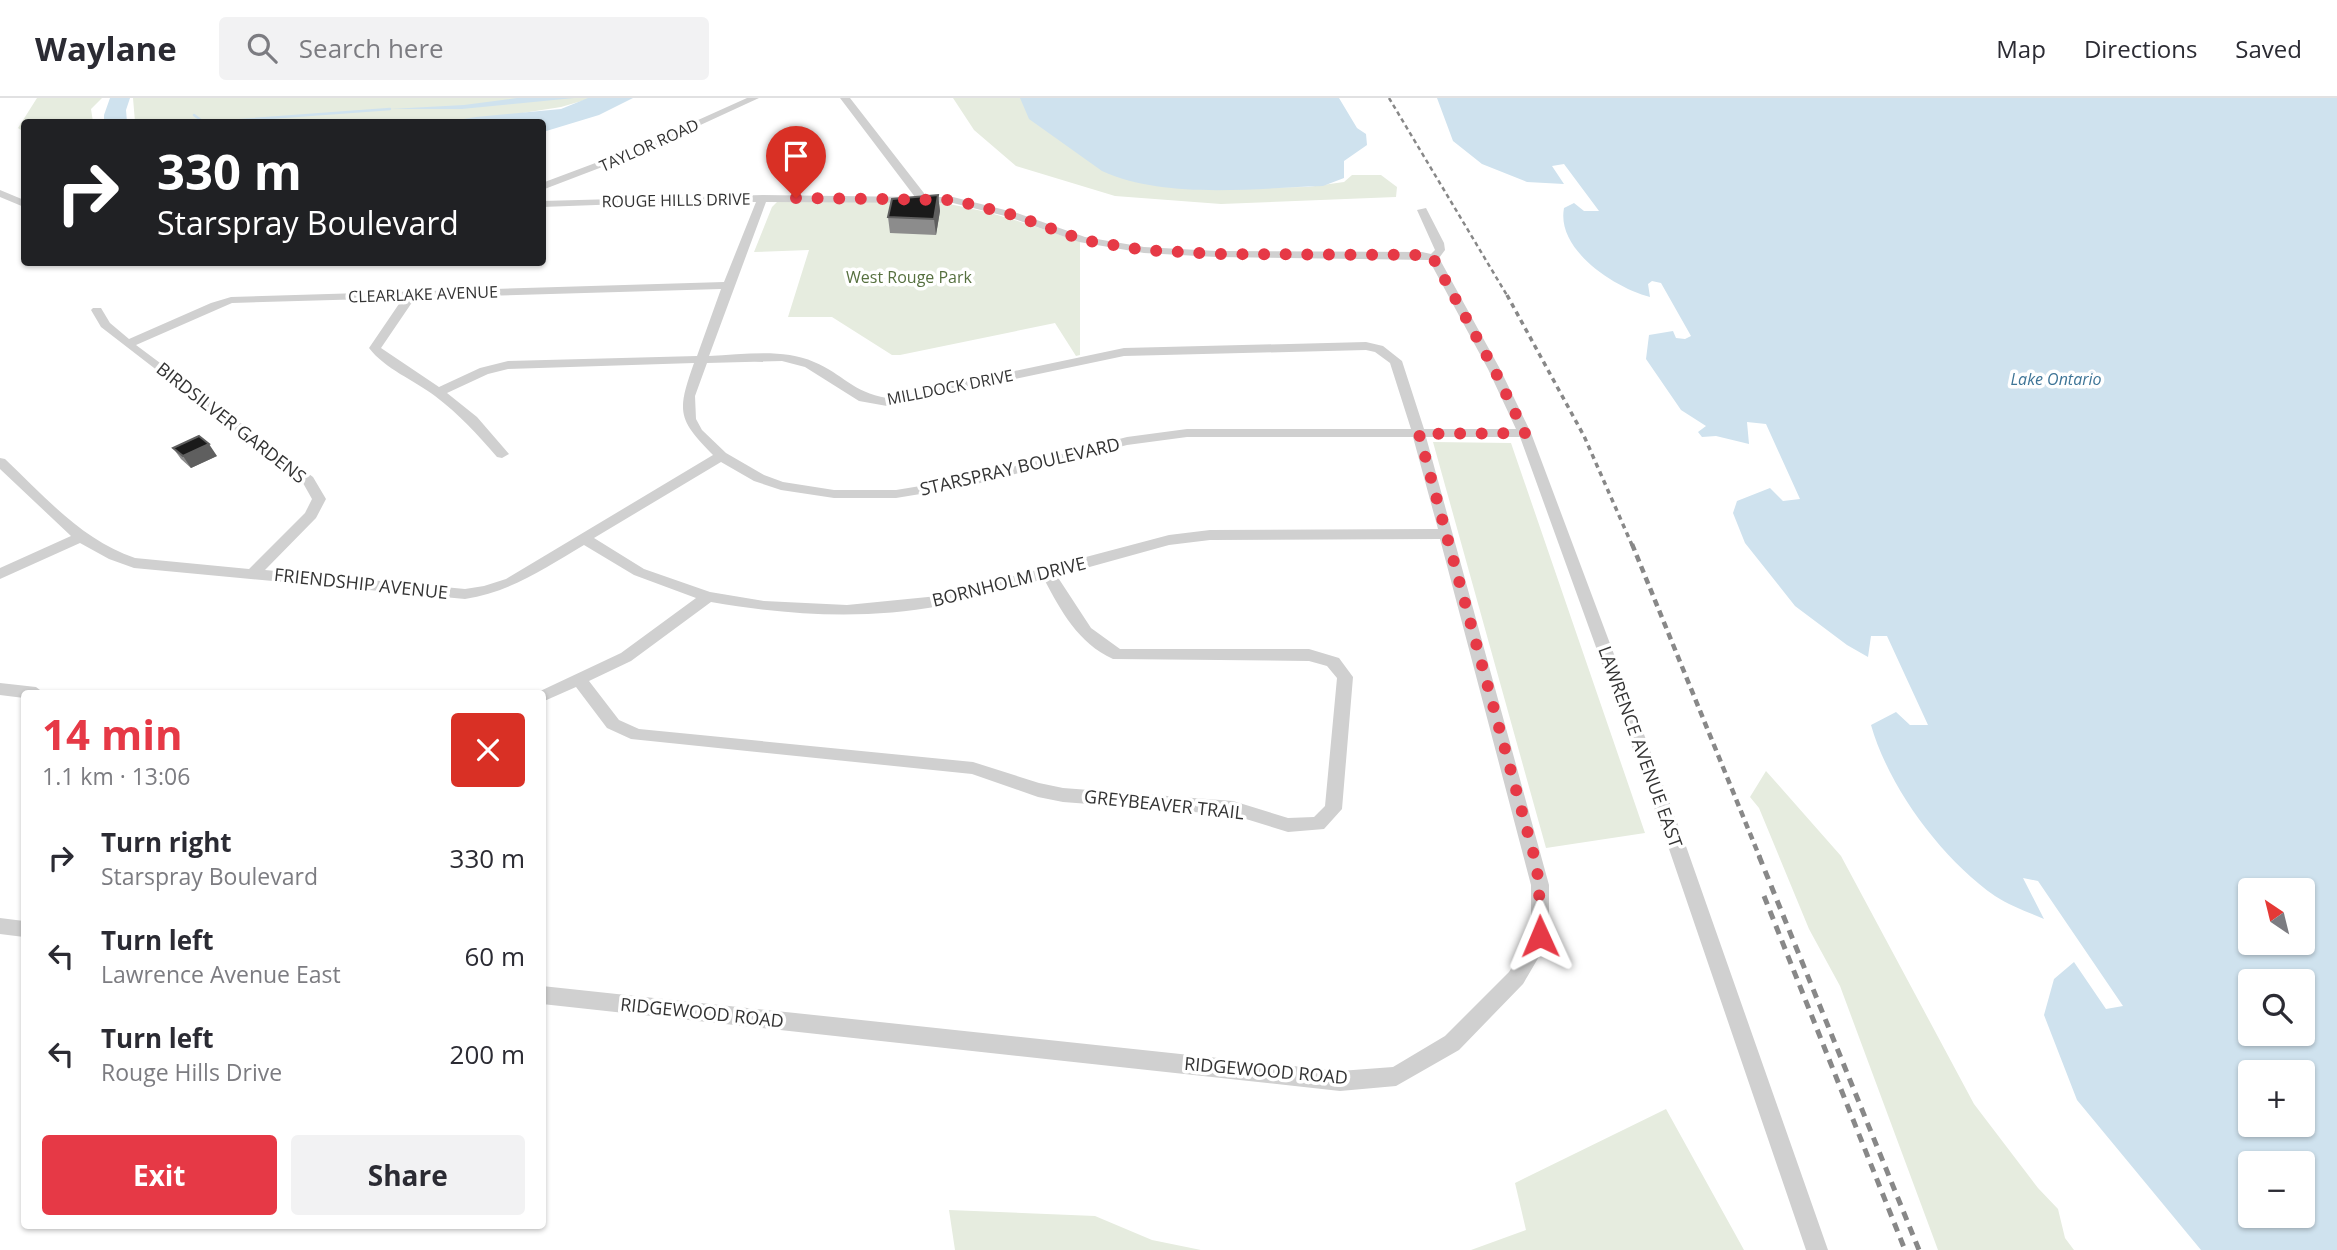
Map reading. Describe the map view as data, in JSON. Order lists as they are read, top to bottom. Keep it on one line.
{"streets":{"street":["TAYLOR ROAD","ROUGE HILLS DRIVE","CLEARLAKE AVENUE","MILLDOCK DRIVE","BIRDSILVER GARDENS","STARSPRAY BOULEVARD","BORNHOLM DRIVE","FRIENDSHIP AVENUE","LAWRENCE AVENUE EAST","GREYBEAVER TRAIL","RIDGEWOOD ROAD"]},"crossings":[["ROUGE HILLS DRIVE","STARSPRAY BOULEVARD"],["ROUGE HILLS DRIVE","LAWRENCE AVENUE EAST"],["CLEARLAKE AVENUE","BIRDSILVER GARDENS"],["CLEARLAKE AVENUE","STARSPRAY BOULEVARD"],["MILLDOCK DRIVE","STARSPRAY BOULEVARD"],["MILLDOCK DRIVE","RIDGEWOOD ROAD"],["BIRDSILVER GARDENS","FRIENDSHIP AVENUE"],["STARSPRAY BOULEVARD","FRIENDSHIP AVENUE"],["STARSPRAY BOULEVARD","LAWRENCE AVENUE EAST"],["STARSPRAY BOULEVARD","RIDGEWOOD ROAD"],["BORNHOLM DRIVE","FRIENDSHIP AVENUE"],["BORNHOLM DRIVE","GREYBEAVER TRAIL"],["BORNHOLM DRIVE","RIDGEWOOD ROAD"]],"water":["Lake Ontario"],"parks":["West Rouge Park"],"north":"top left","page":{"header":"Waylane","search":"Search here","nav":["Map","Directions","Saved"],"turn":["330 m","Starspray Boulevard"],"heading":["14 min","1.1 km · 13:06"],"list":[{"name":"Turn right","note":"Starspray Boulevard","value":"330 m"},{"name":"Turn left","note":"Lawrence Avenue East","value":"60 m"},{"name":"Turn left","note":"Rouge Hills Drive","value":"200 m"}],"map_buttons":["+","−"],"buttons":["Exit","Share"]}}
